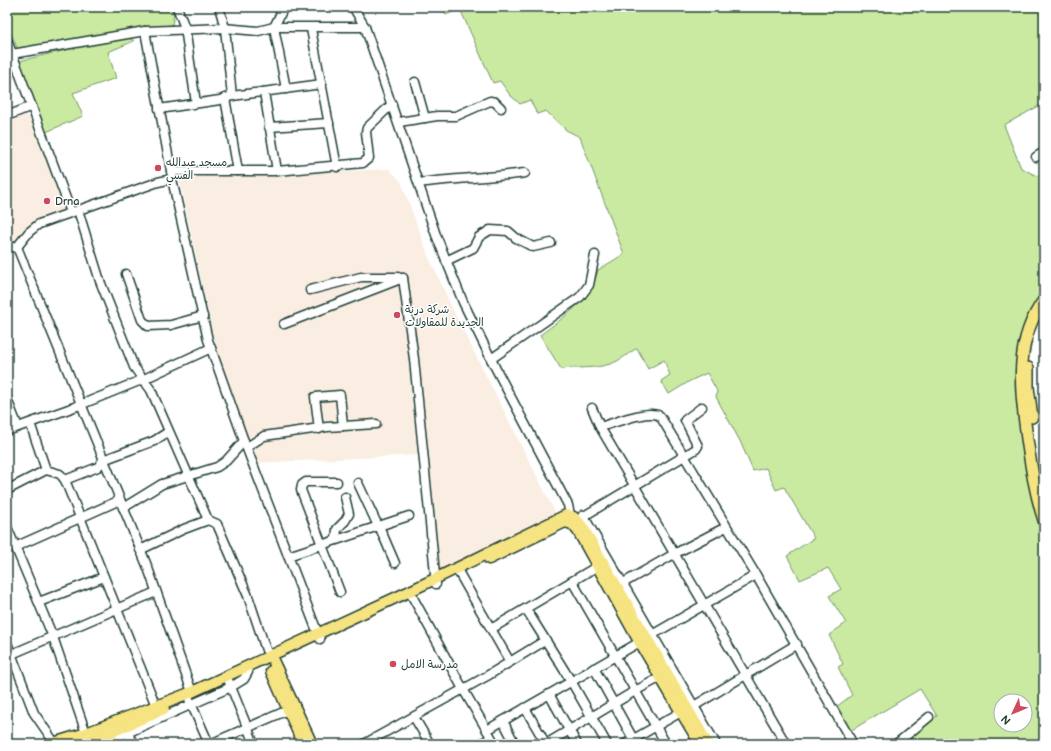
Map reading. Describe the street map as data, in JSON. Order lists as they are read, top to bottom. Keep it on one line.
{"places":["مسجد عبدالله الفسي","Drna","شركة درنة الجديدة للمقاولات","مدرسة الامل"],"north":"bottom left"}
